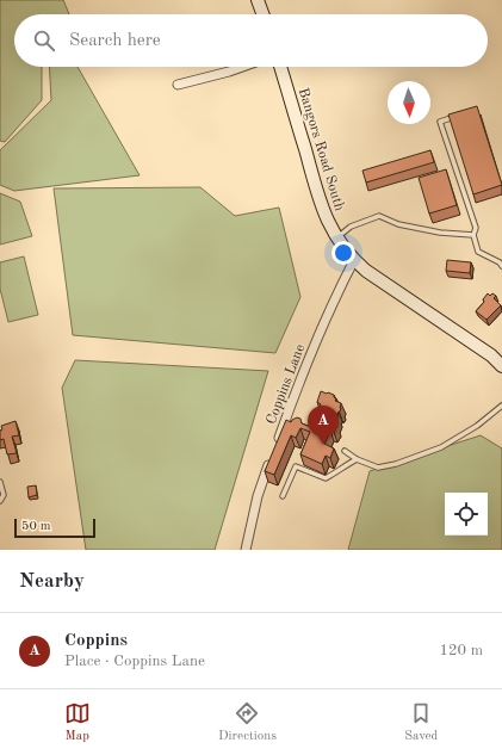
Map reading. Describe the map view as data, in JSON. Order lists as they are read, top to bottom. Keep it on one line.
{"streets":{"street":["Bangors Road South","Coppins Lane"]},"crossings":[["Bangors Road South","Coppins Lane"]],"scale_bar":"50 m","north":"bottom","page":{"search":"Search here","pins":"A","scale":"50 m","heading":"Nearby","list":[{"mark":"A","name":"Coppins","note":"Place · Coppins Lane","value":"120 m"}],"nav":["Map","Directions","Saved"]}}
